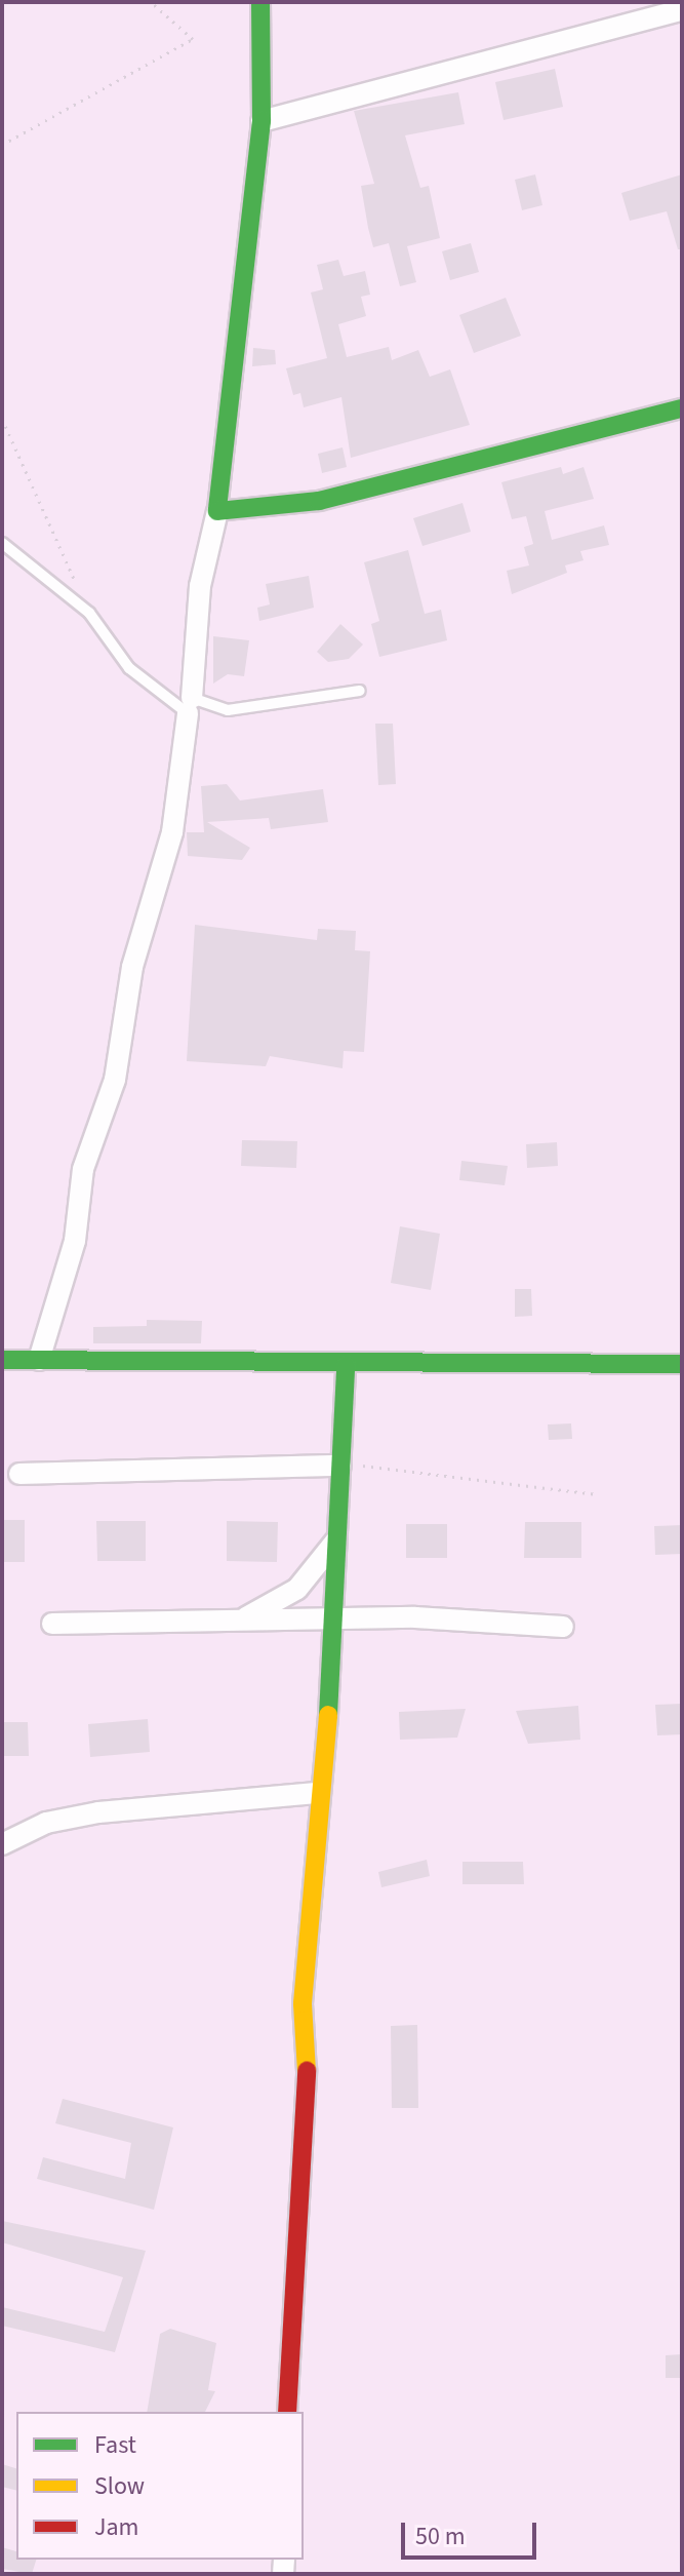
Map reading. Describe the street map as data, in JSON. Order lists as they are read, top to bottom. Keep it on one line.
{"legend":["Fast","Slow","Jam"],"scale_bar":"50 m"}
